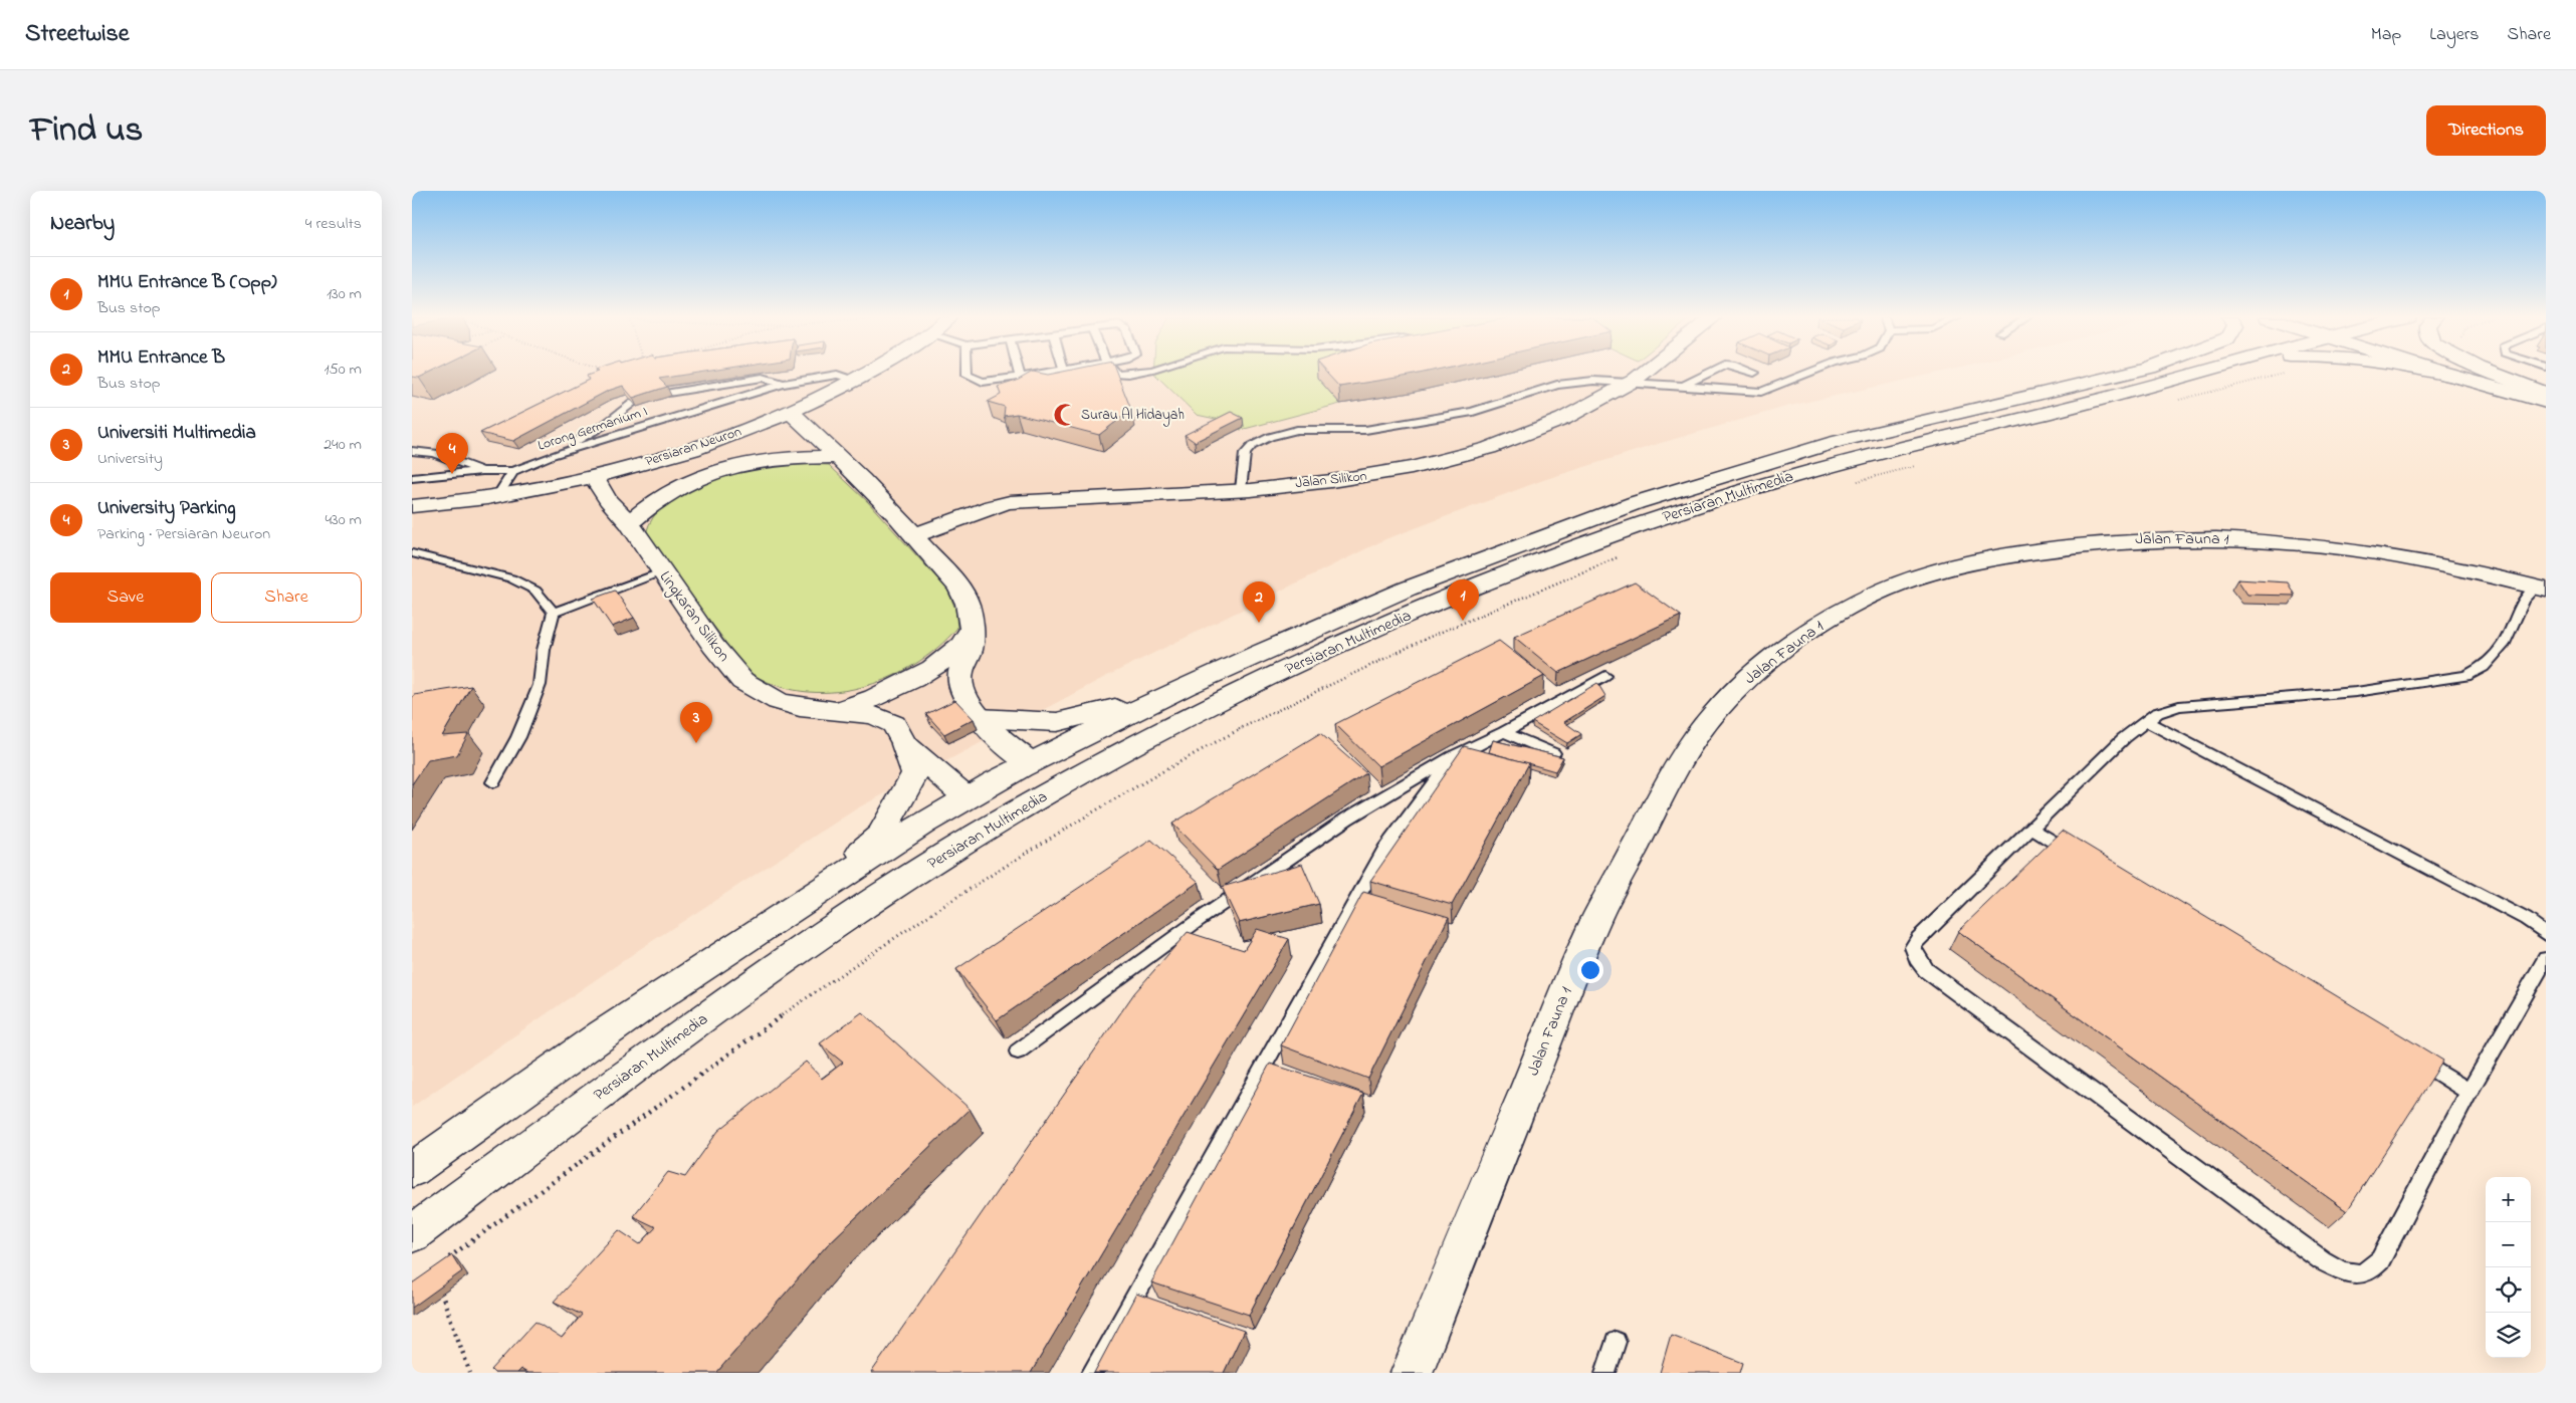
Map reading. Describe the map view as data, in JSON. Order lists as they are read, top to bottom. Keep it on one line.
{"streets":{"street":["Persiaran Neuron","Jalan Silikon","Persiaran Multimedia","Jalan Fauna 1","Lingkaran Silikon"],"lane":["Lorong Germanium I"]},"crossings":[["Lorong Germanium I","Persiaran Neuron"],["Persiaran Neuron","Lingkaran Silikon"],["Persiaran Multimedia","Lingkaran Silikon"]],"places":{"mosque":["Surau Al Hidayah"]},"page":{"header":"Streetwise","nav":["Map","Layers","Share"],"title":"Find us","buttons":["Directions",["Save","Share"]],"heading":["Nearby","4 results"],"list":[{"mark":"1","name":"MMU Entrance B (Opp)","note":"Bus stop","value":"130 m"},{"mark":"2","name":"MMU Entrance B","note":"Bus stop","value":"150 m"},{"mark":"3","name":"Universiti Multimedia","note":"University","value":"240 m"},{"mark":"4","name":"University Parking","note":"Parking · Persiaran Neuron","value":"430 m"}],"pins":["4","1","2","3"],"map_buttons":["+","−"]}}
